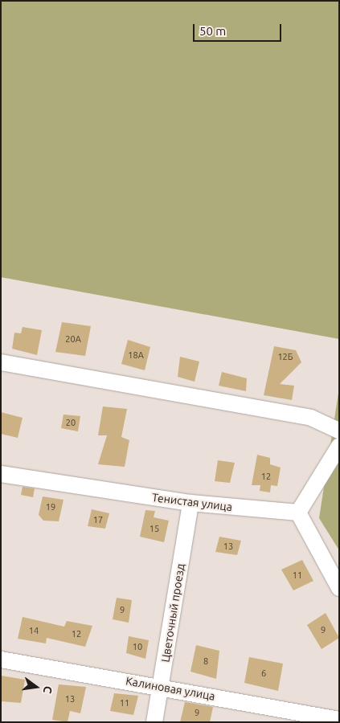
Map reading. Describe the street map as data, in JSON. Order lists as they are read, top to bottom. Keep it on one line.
{"streets":{"street":["Тенистая улица","Цветочный проезд","Калиновая улица"]},"crossings":[["Тенистая улица","Цветочный проезд"],["Цветочный проезд","Калиновая улица"]],"house_numbers":["20А","18А","12Б","20","12","19","17","15","13","11","9","9","14","12","10","8","6","13","11","9"],"scale_bar":"50 m","north":"right"}
